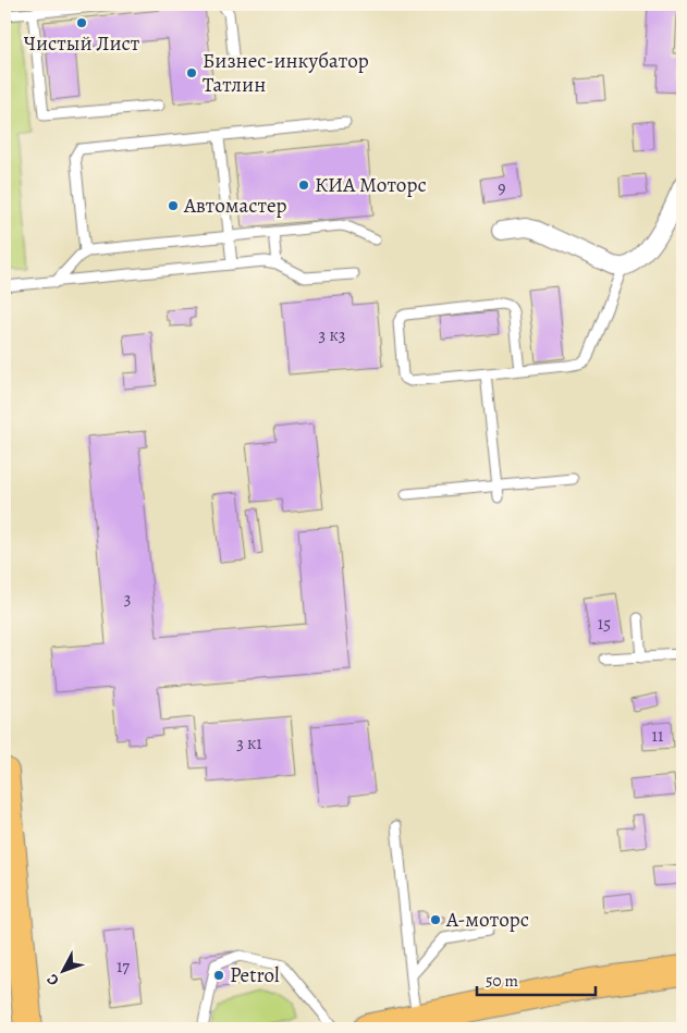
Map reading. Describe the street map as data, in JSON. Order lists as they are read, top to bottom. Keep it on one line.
{"places":["Чистый Лист","Бизнес-инкубатор Татлин","КИА Моторс","Автомастер","А-моторс","Petrol"],"house_numbers":["9","3 к3","3","15","11","3 к1","17"],"scale_bar":"50 m","north":"bottom left"}
